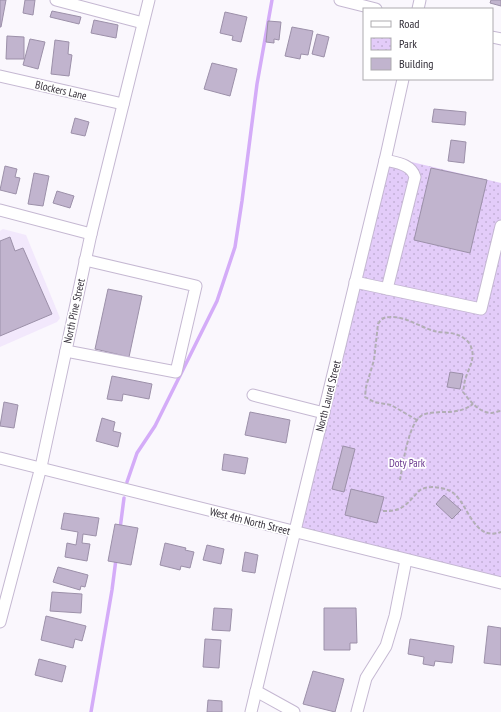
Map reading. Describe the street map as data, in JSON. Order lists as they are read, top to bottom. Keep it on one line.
{"streets":{"street":["Blockers Lane","North Pine Street","North Laurel Street","West 4th North Street"]},"crossings":[["Blockers Lane","North Pine Street"],["North Pine Street","West 4th North Street"],["North Laurel Street","West 4th North Street"]],"parks":["Doty Park"],"legend":["Road","Park","Building"]}
